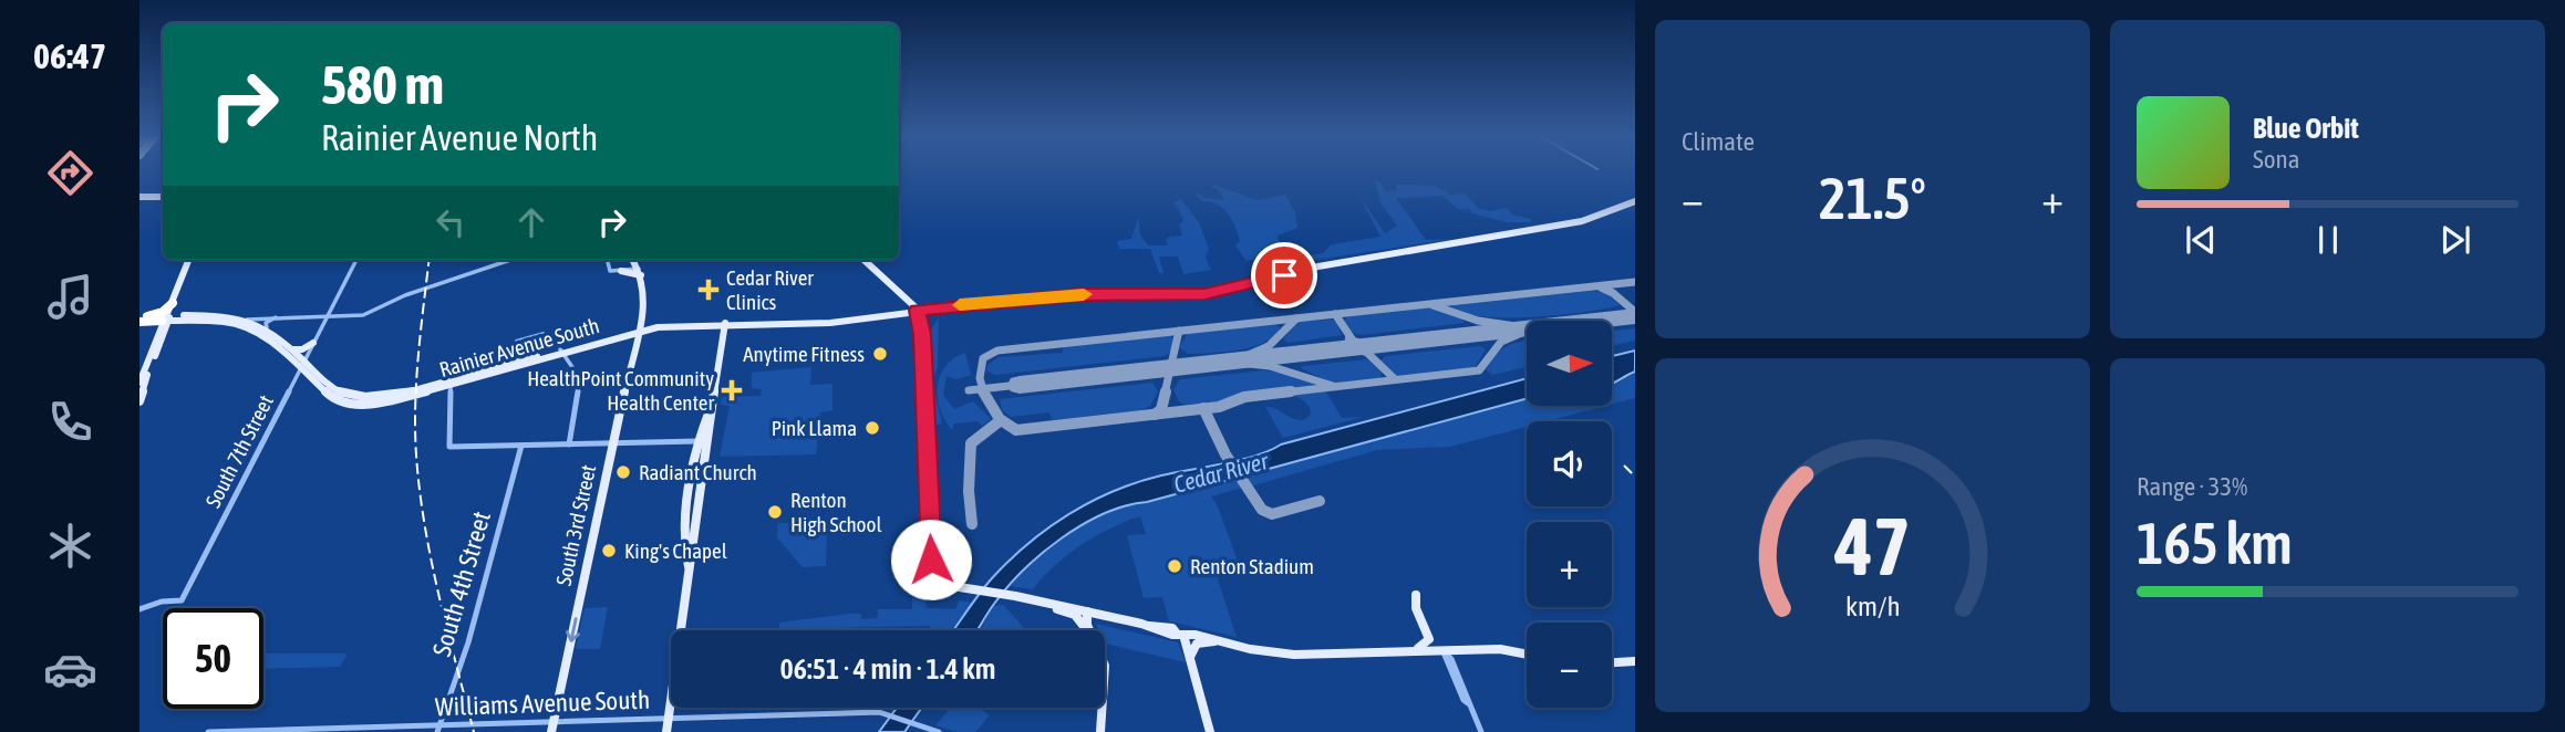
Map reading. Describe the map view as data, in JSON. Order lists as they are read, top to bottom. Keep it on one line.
{"streets":{"main road":["Rainier Avenue South","South 3rd Street"],"street":["South 7th Street","South 4th Street","Williams Avenue South"]},"crossings":[["Rainier Avenue South","South 7th Street"],["Rainier Avenue South","South 3rd Street"],["South 3rd Street","Williams Avenue South"],["South 4th Street","Williams Avenue South"]],"one_way":["South 3rd Street"],"water":["Cedar River"],"places":{"health":["Cedar River Clinics","HealthPoint Community Health Center"],"other":["Anytime Fitness","Pink Llama","Radiant Church","Renton High School","King's Chapel","Renton Stadium"]},"north":"right","page":{"tabs":"06:47","tile":["Climate",["Range · 33%","165 km"]],"turn":["580 m","Rainier Avenue North"],"song":["Blue Orbit","Sona"],"heat":["−","21.5°","+"],"map_buttons":["+","−"],"limit":"50","trip":"06:51 · 4 min · 1.4 km","gauge":["47","km/h"]}}
